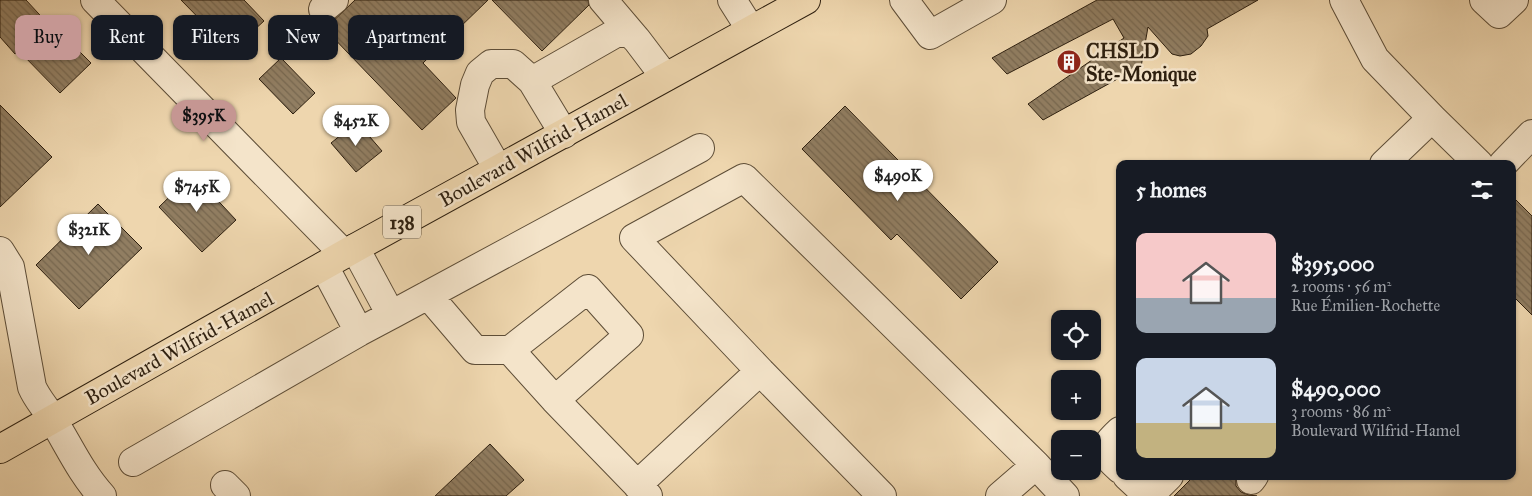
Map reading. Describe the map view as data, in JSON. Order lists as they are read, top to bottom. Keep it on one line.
{"streets":{"main road":["Boulevard Wilfrid-Hamel","138"]},"places":{"building":["CHSLD Ste-Monique"]},"page":{"chip":["Buy","Rent","Filters","New","Apartment"],"price":["$395K","$452K","$490K","$745K","$321K"],"heading":"5 homes","list":[{"name":"$395,000","note":"2 rooms · 56 m² · Rue Émilien-Rochette"},{"name":"$490,000","note":"3 rooms · 86 m² · Boulevard Wilfrid-Hamel"}],"map_buttons":["+","−"]}}
